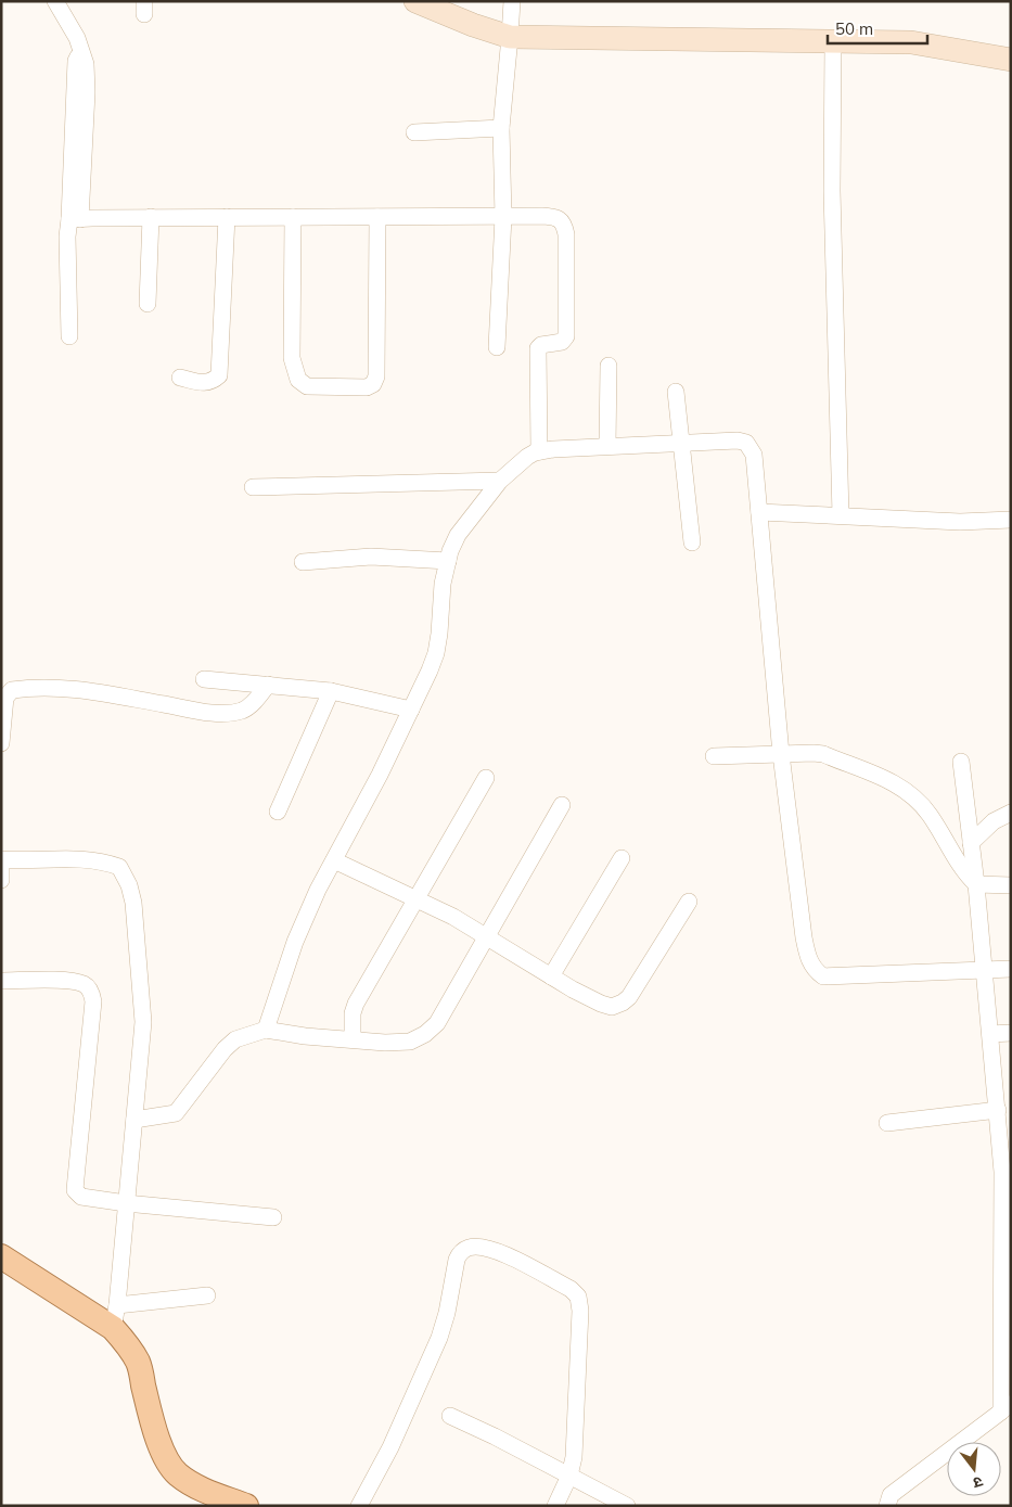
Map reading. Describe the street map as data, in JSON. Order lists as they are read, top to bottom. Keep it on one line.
{"scale_bar":"50 m","north":"bottom"}
